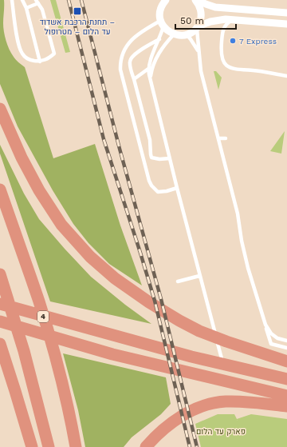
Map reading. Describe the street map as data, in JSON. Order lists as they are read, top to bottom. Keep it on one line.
{"streets":{"highway":["4"]},"parks":["פארק עד הלום"],"places":{"transit":["תחנת הרכבת אשדוד – עד הלום – מטרופול"],"other":["7 Express"]},"scale_bar":"50 m"}
